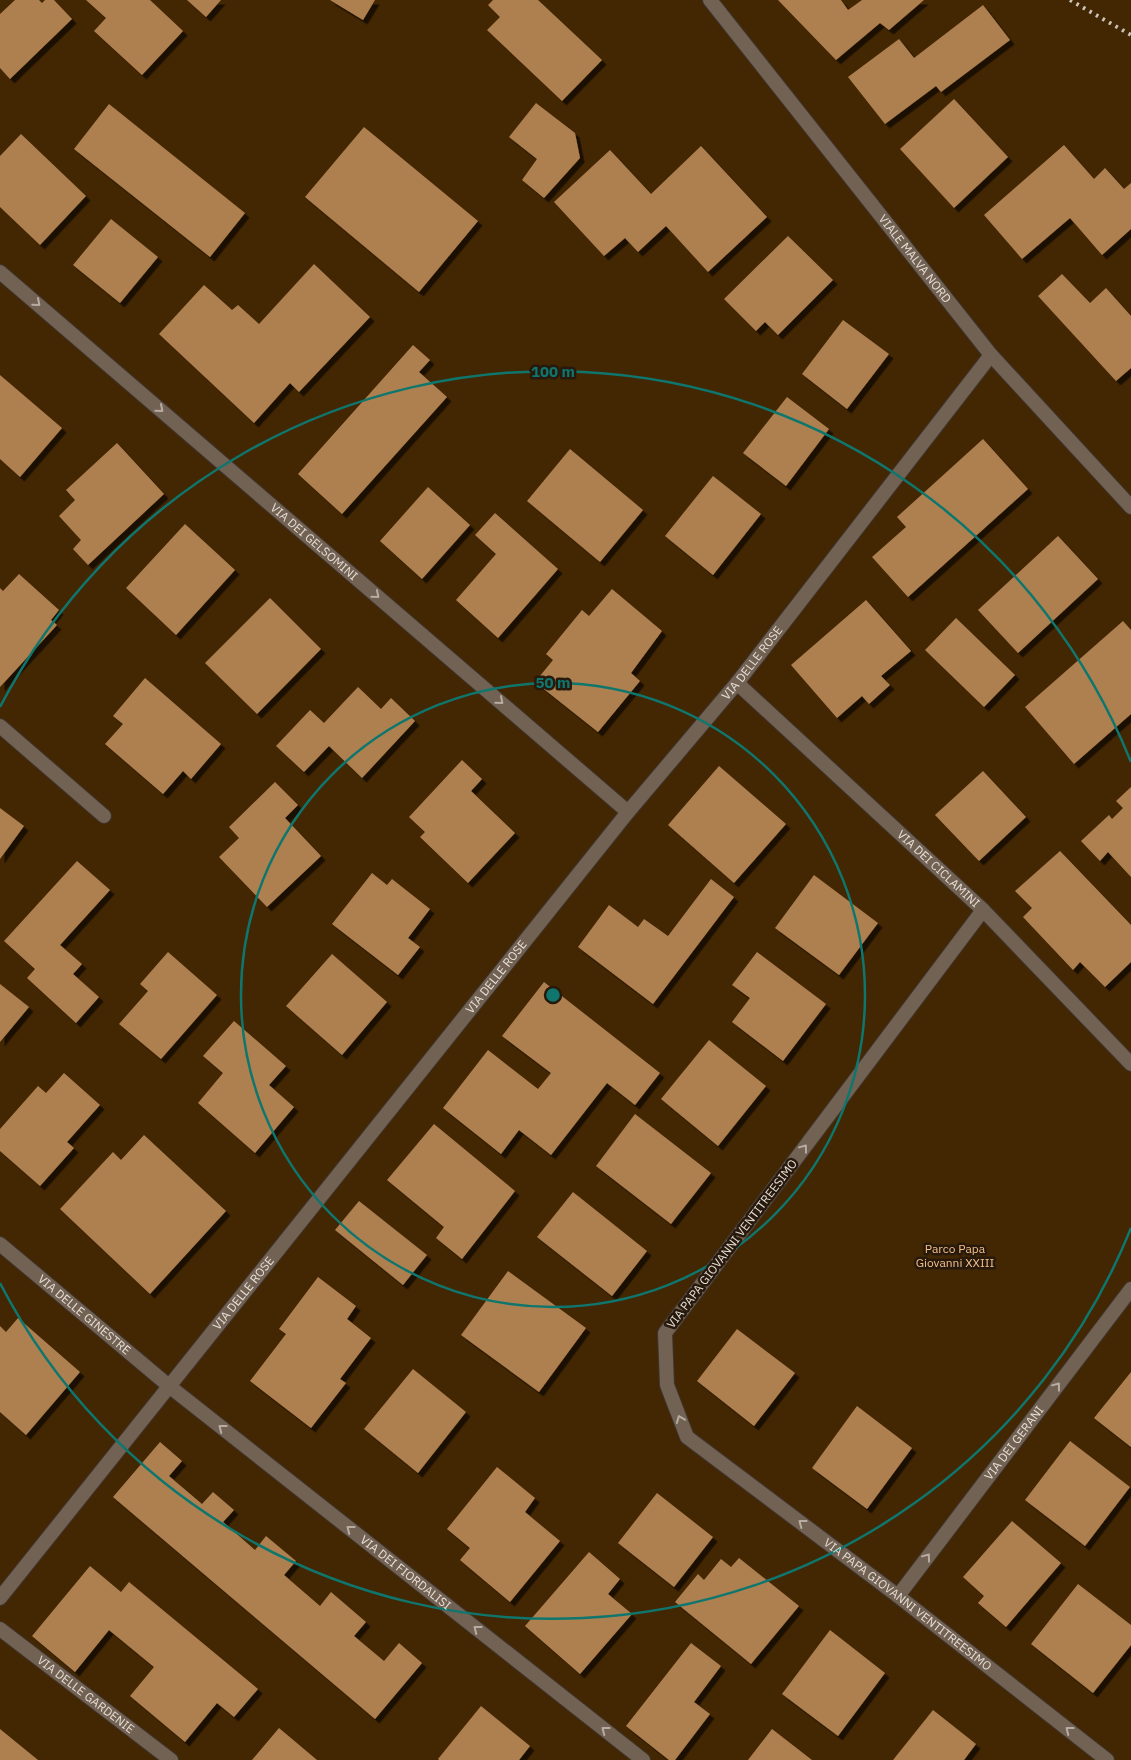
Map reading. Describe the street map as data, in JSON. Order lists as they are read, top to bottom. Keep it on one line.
{"streets":{"street":["VIALE MALVA NORD","VIA DEI GELSOMINI","VIA DELLE ROSE","VIA DEI CICLAMINI","VIA PAPA GIOVANNI VENTITREESIMO","VIA DELLE GINESTRE","VIA DEI GERANI","VIA DEI FIORDALISI","VIA DELLE GARDENIE"]},"crossings":[["VIALE MALVA NORD","VIA DELLE ROSE"],["VIA DEI GELSOMINI","VIA DELLE ROSE"],["VIA DELLE ROSE","VIA DEI CICLAMINI"],["VIA DELLE ROSE","VIA DELLE GINESTRE"],["VIA DELLE ROSE","VIA DEI FIORDALISI"],["VIA DEI CICLAMINI","VIA PAPA GIOVANNI VENTITREESIMO"],["VIA PAPA GIOVANNI VENTITREESIMO","VIA DEI GERANI"],["VIA DELLE GINESTRE","VIA DEI FIORDALISI"]],"one_way":["VIA DEI GELSOMINI","VIA DEI GERANI","VIA DEI FIORDALISI"],"parks":["Parco Papa Giovanni XXIII"],"rings":["100 m","50 m"]}
